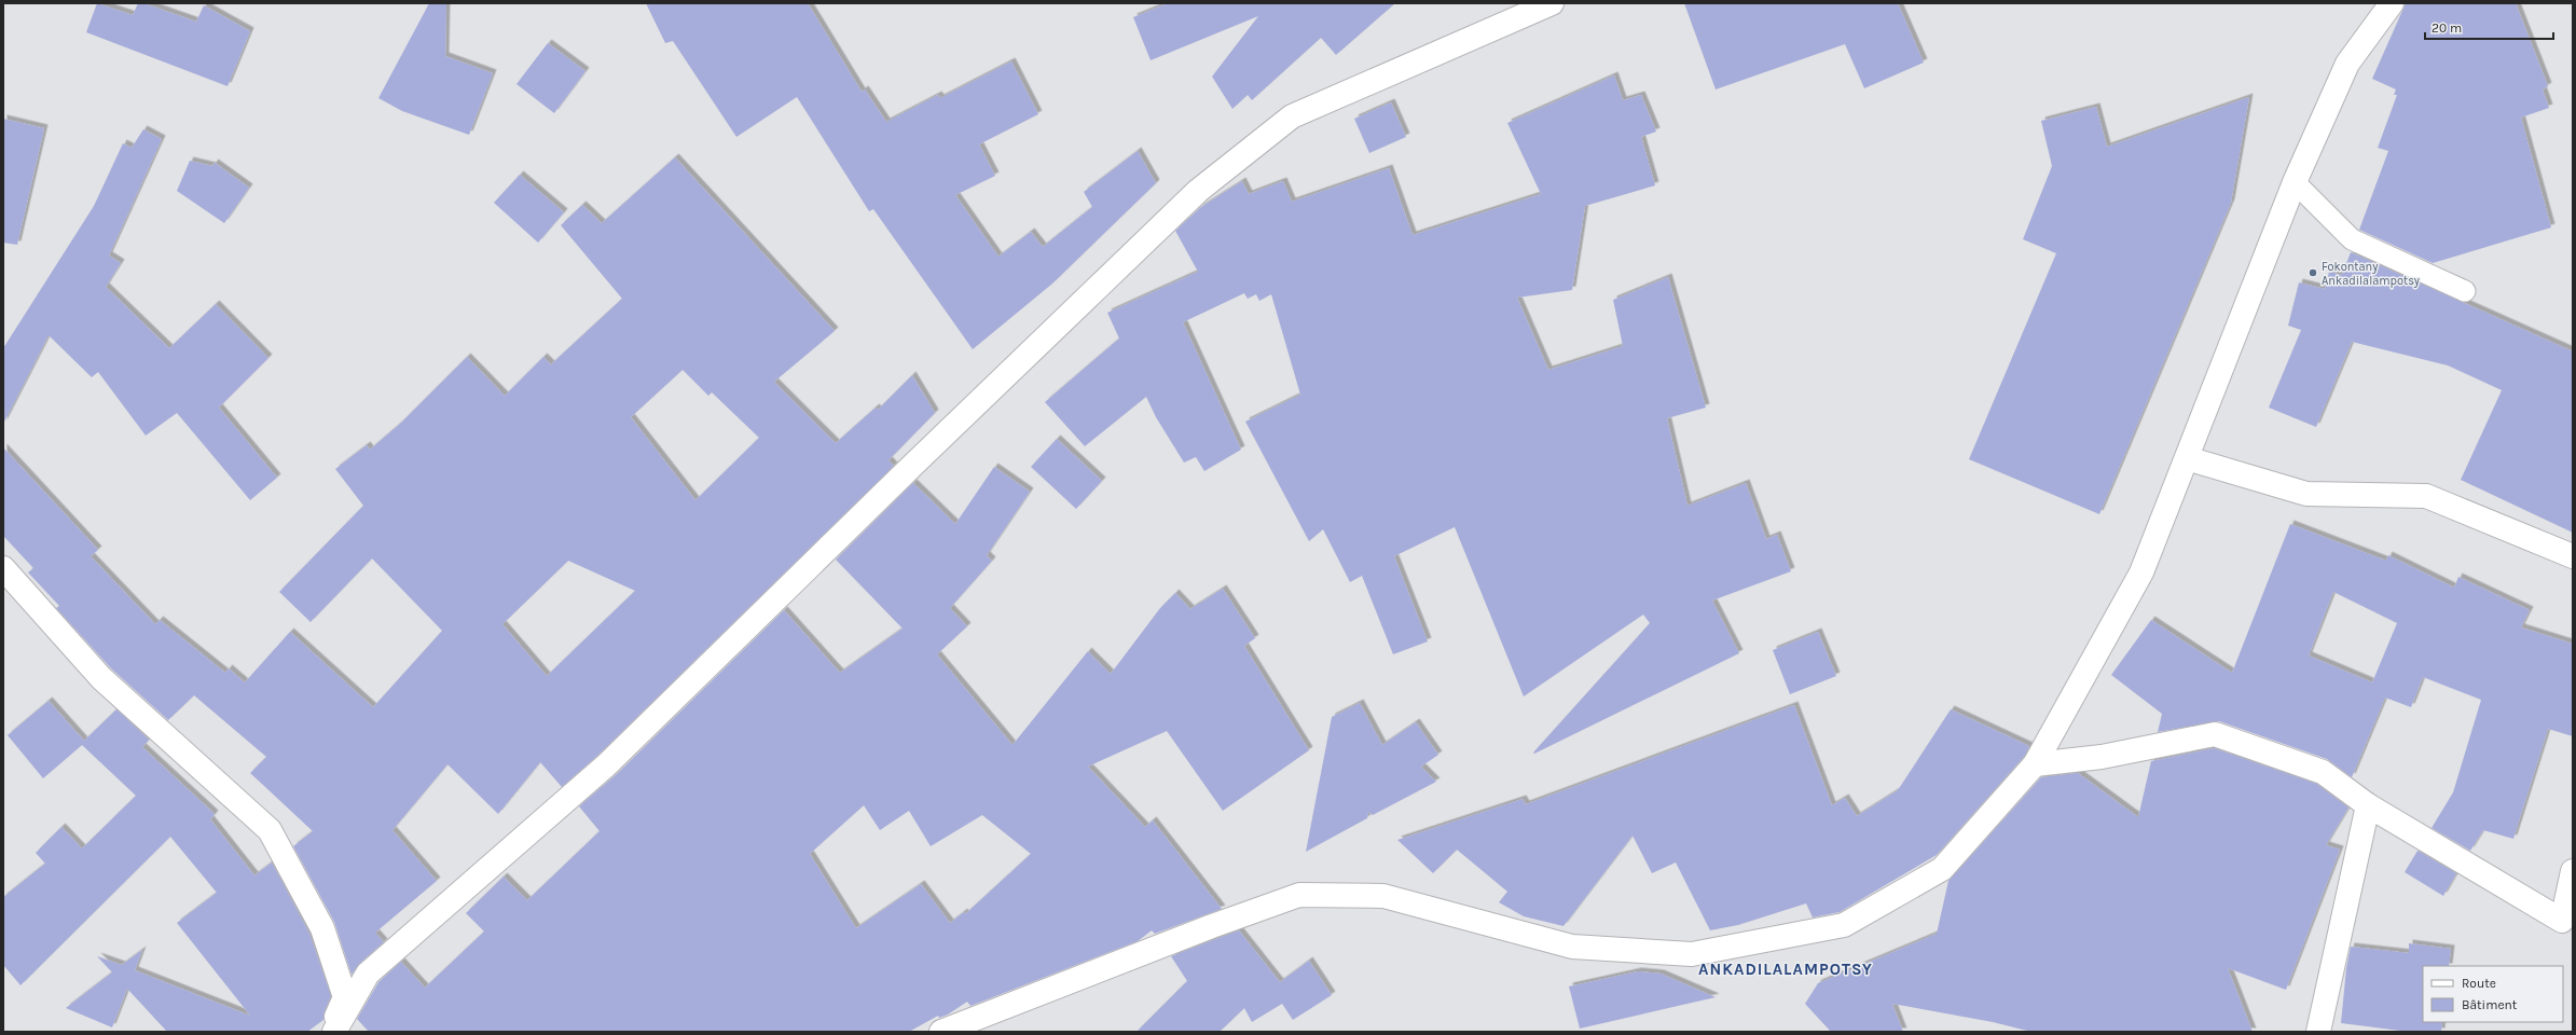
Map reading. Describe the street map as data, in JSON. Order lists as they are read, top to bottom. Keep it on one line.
{"districts":["ANKADILALAMPOTSY"],"places":["Fokontany Ankadilalampotsy"],"legend":["Route","Bâtiment"],"scale_bar":"20 m"}
